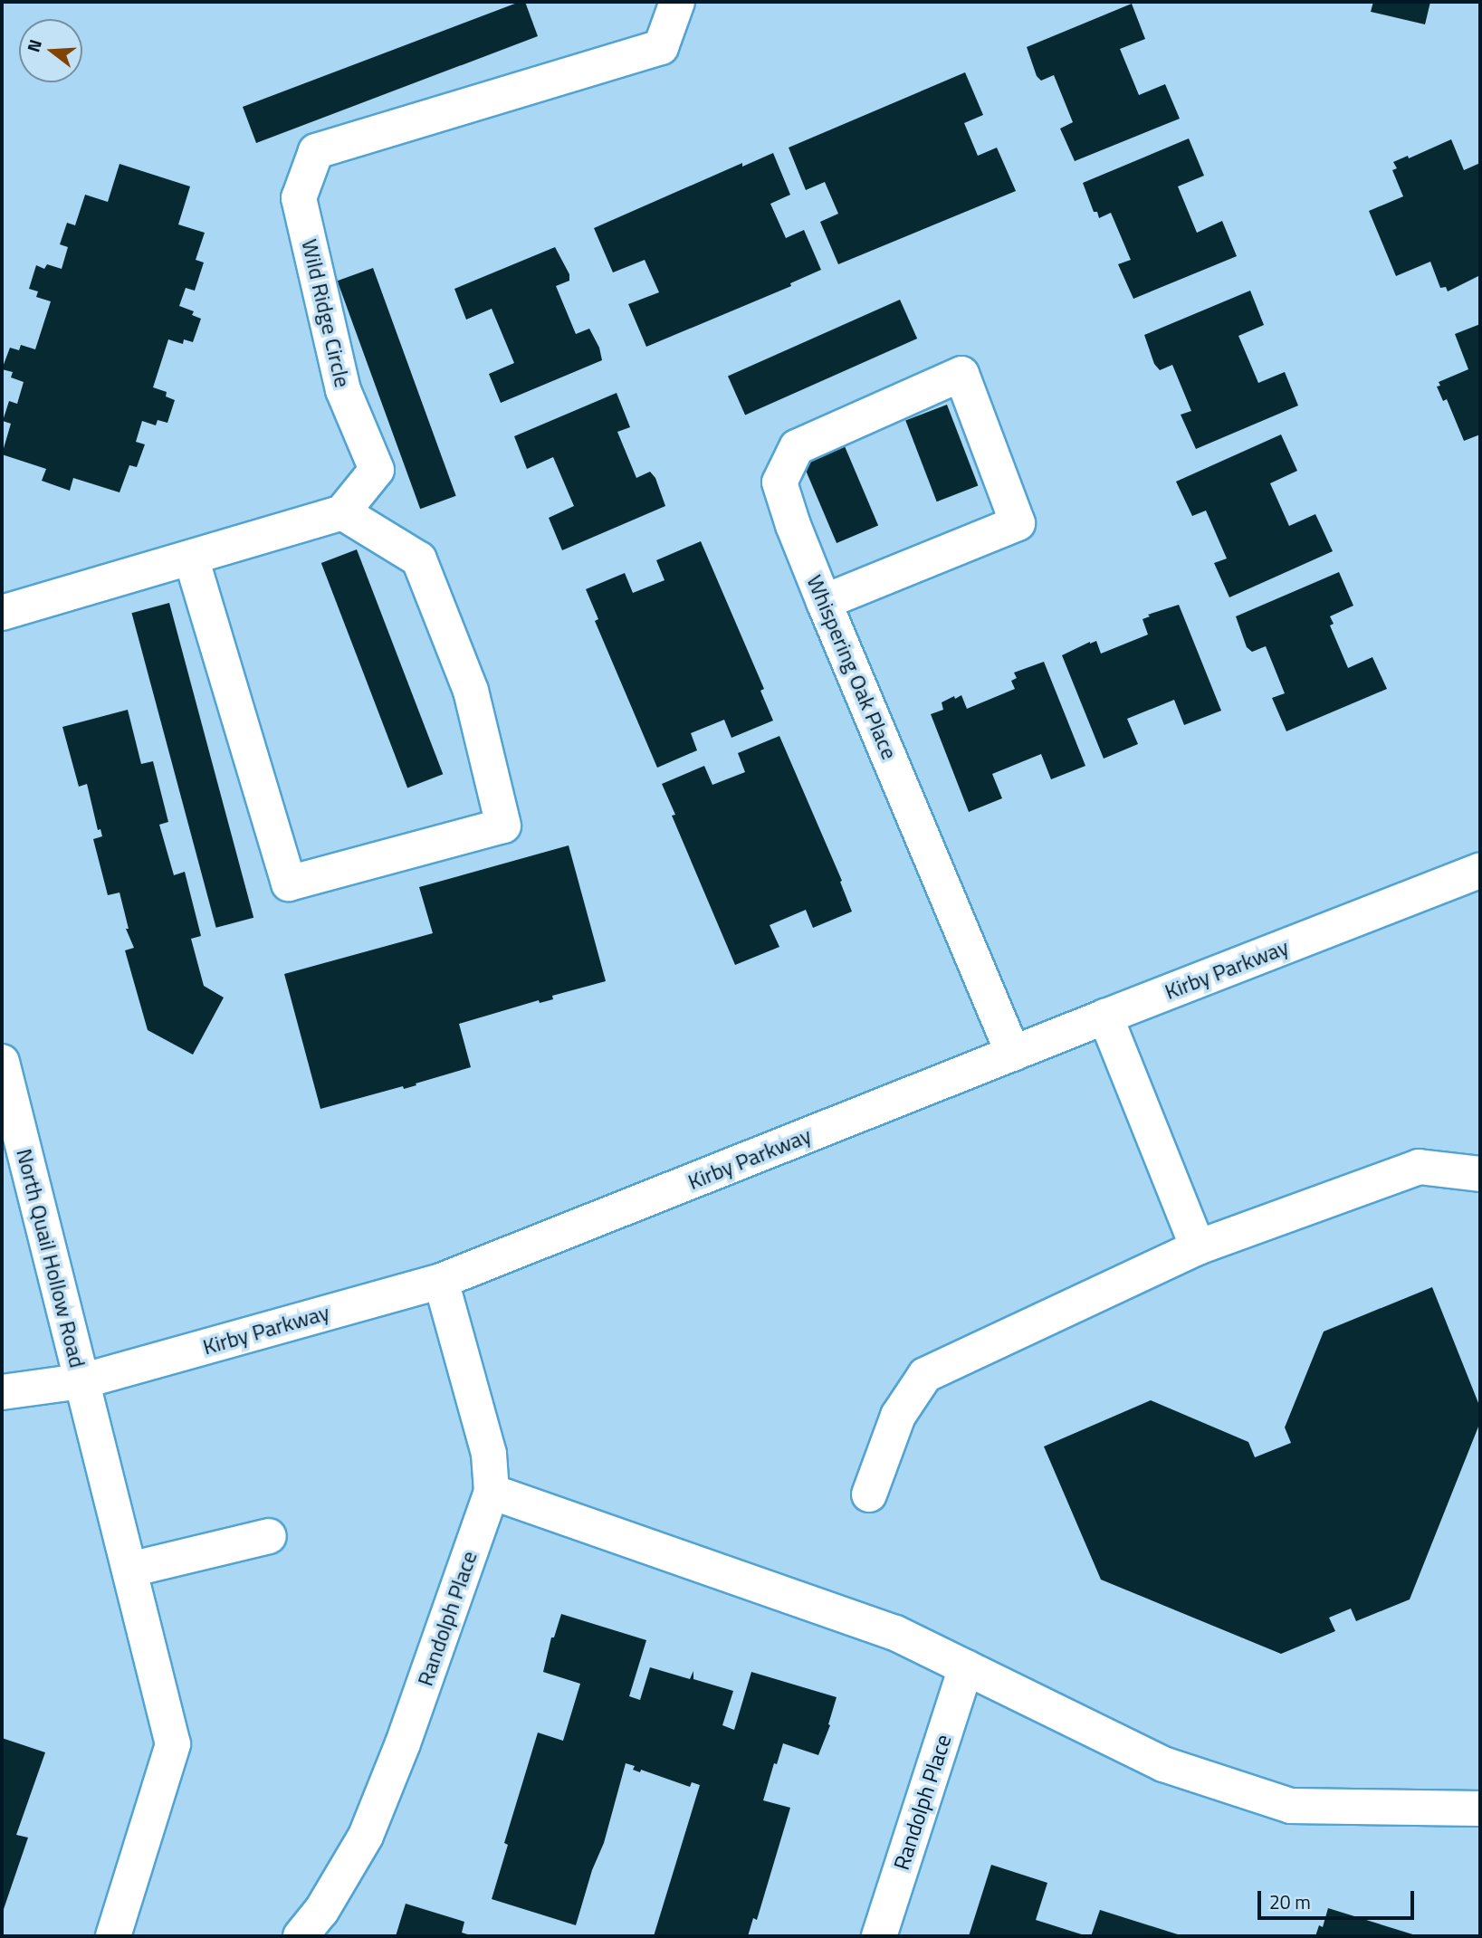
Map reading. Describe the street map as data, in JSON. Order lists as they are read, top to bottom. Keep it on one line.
{"streets":{"street":["Wild Ridge Circle","Whispering Oak Place","Kirby Parkway","North Quail Hollow Road","Randolph Place"]},"crossings":[["Whispering Oak Place","Kirby Parkway"],["Kirby Parkway","North Quail Hollow Road"],["Kirby Parkway","Randolph Place"]],"scale_bar":"20 m","north":"left"}
